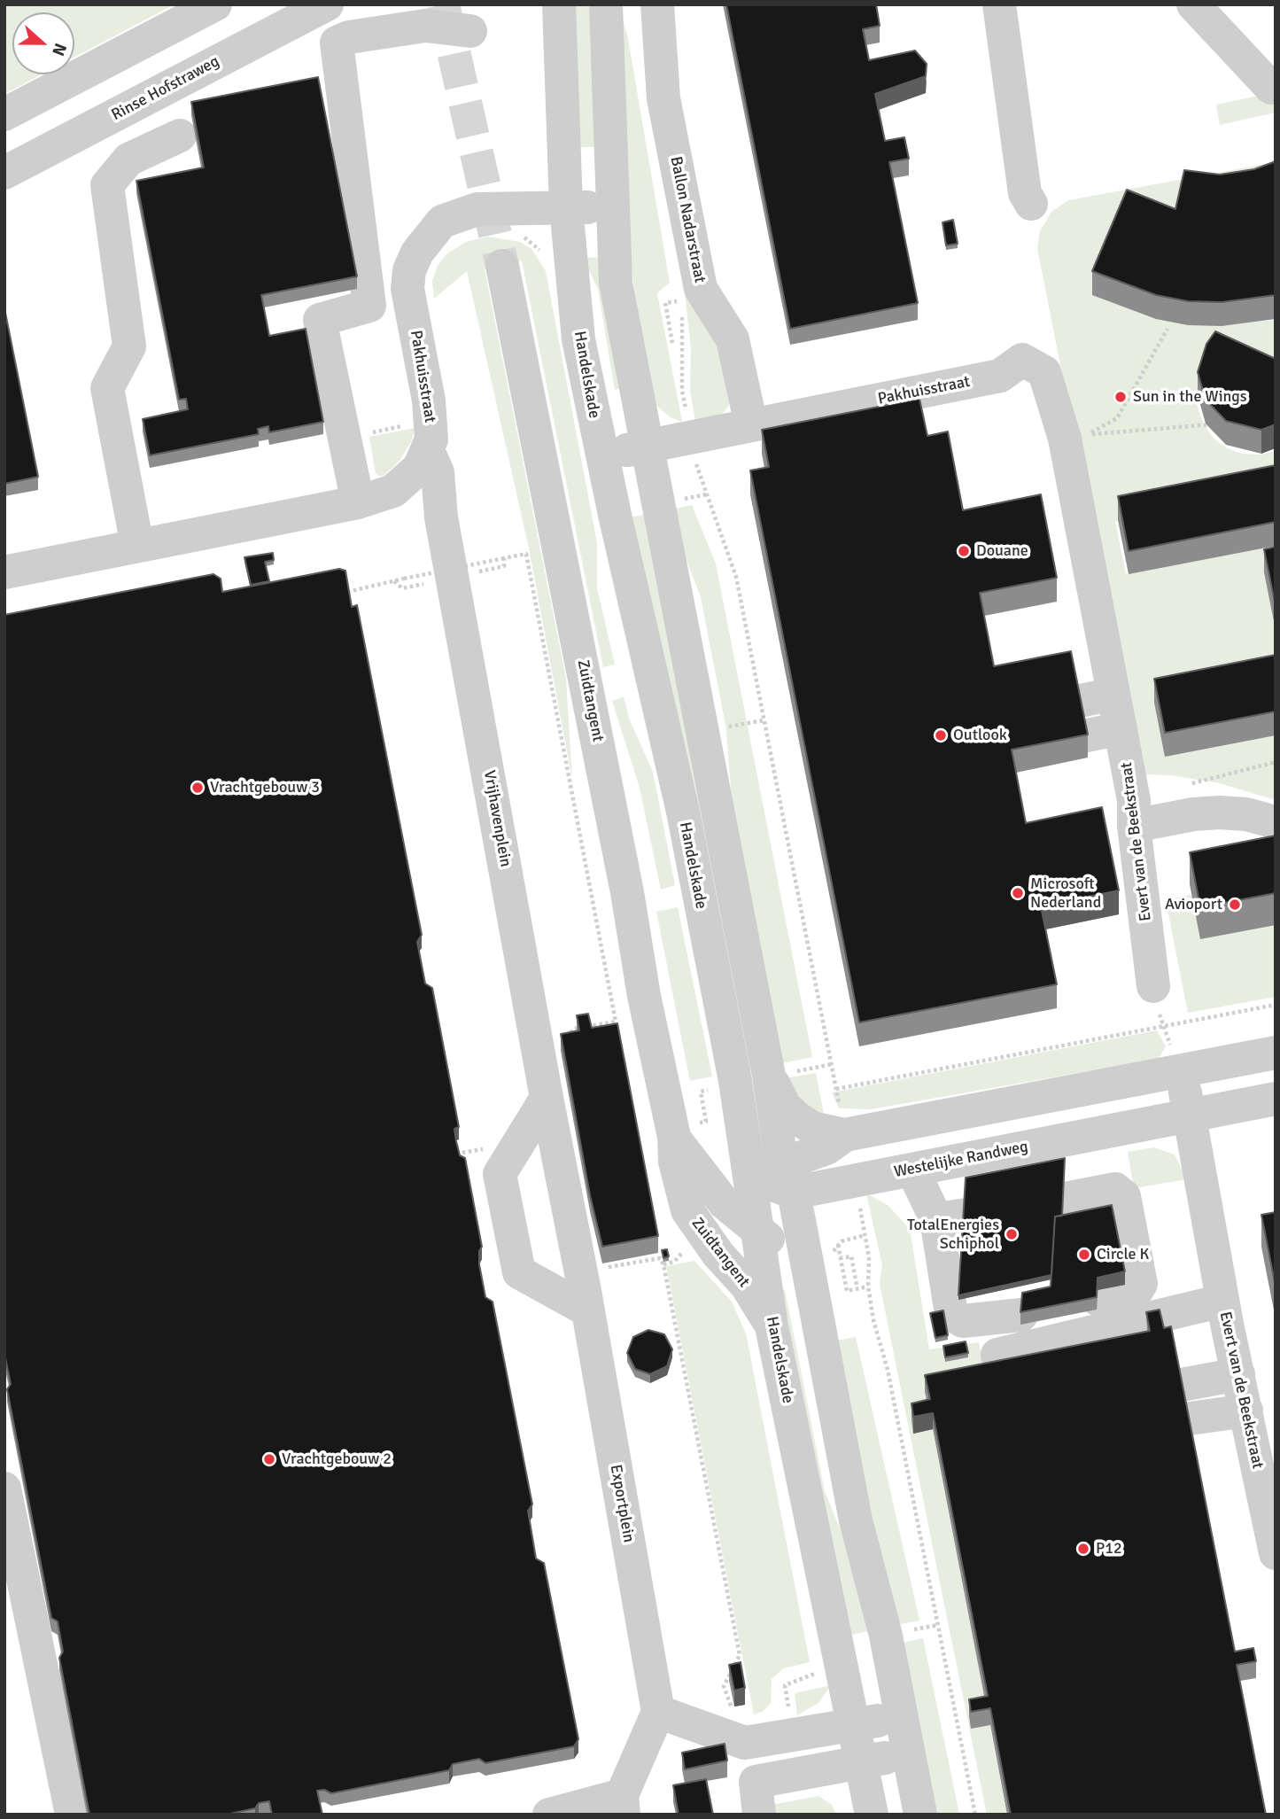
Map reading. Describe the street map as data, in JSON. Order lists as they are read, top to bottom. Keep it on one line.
{"streets":{"street":["Rinse Hofstraweg","Ballon Nadarstraat","Handelskade","Pakhuisstraat","Zuidtangent","Vrijhavenplein","Evert van de Beekstraat","Westelijke Randweg","Exportplein"]},"crossings":[["Ballon Nadarstraat","Pakhuisstraat"],["Handelskade","Pakhuisstraat"],["Handelskade","Zuidtangent"],["Pakhuisstraat","Vrijhavenplein"],["Pakhuisstraat","Evert van de Beekstraat"],["Vrijhavenplein","Exportplein"],["Evert van de Beekstraat","Westelijke Randweg"]],"places":["Sun in the Wings","Douane","Outlook","Vrachtgebouw 3","Microsoft Nederland","Avioport","TotalEnergies Schiphol","Circle K","Vrachtgebouw 2","P12"],"north":"right"}
